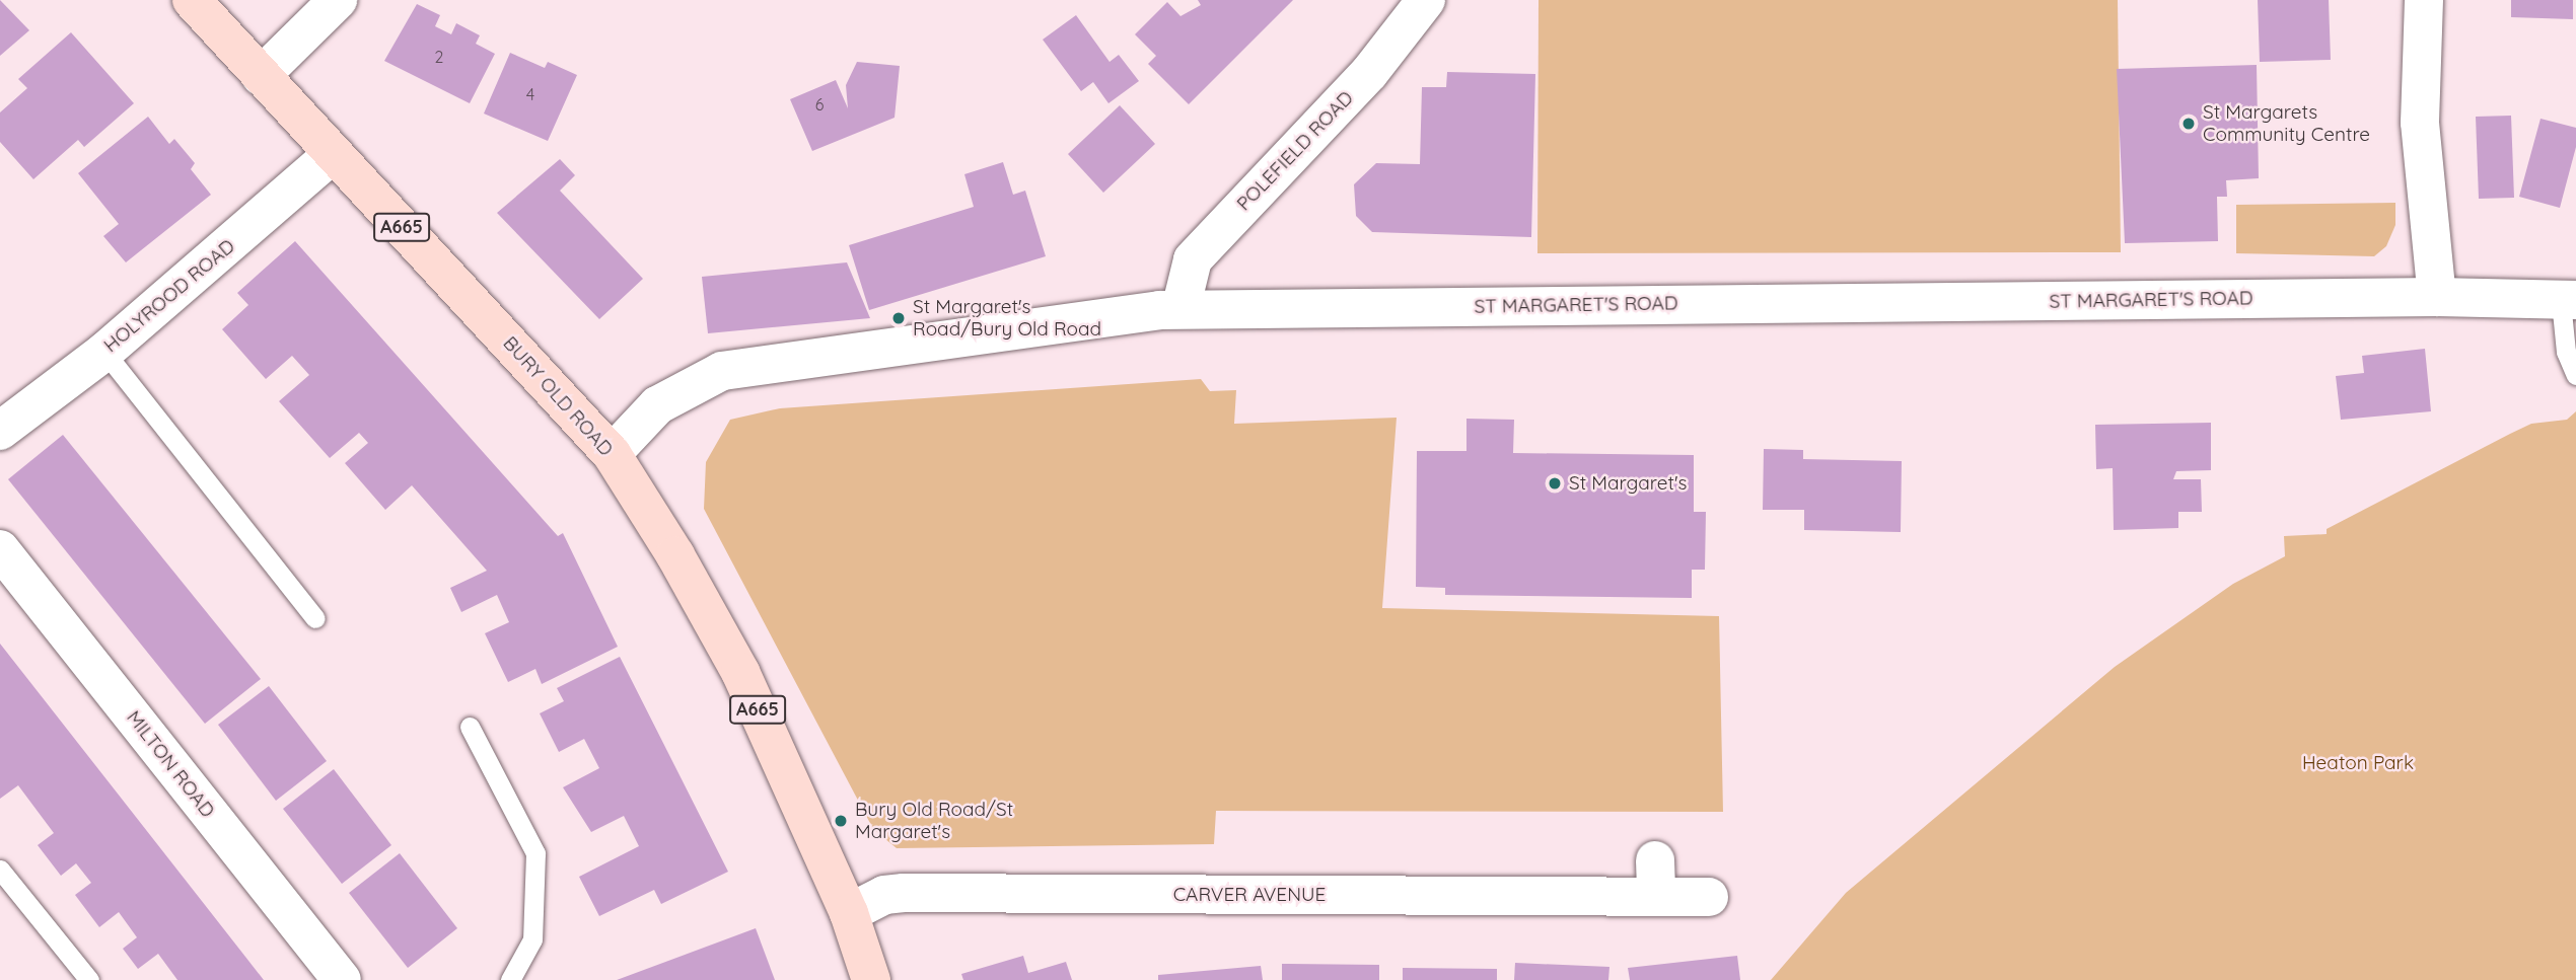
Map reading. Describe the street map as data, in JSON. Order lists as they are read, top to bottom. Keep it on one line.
{"streets":{"main road":["A665","BURY OLD ROAD"],"street":["POLEFIELD ROAD","HOLYROOD ROAD","ST MARGARET'S ROAD","MILTON ROAD","CARVER AVENUE"]},"crossings":[["POLEFIELD ROAD","ST MARGARET'S ROAD"],["HOLYROOD ROAD","BURY OLD ROAD"],["ST MARGARET'S ROAD","BURY OLD ROAD"],["BURY OLD ROAD","CARVER AVENUE"]],"parks":["Heaton Park"],"places":["St Margarets Community Centre","St Margaret's Road/Bury Old Road","St Margaret's","Bury Old Road/St Margaret's"],"house_numbers":["2","4","6"]}
